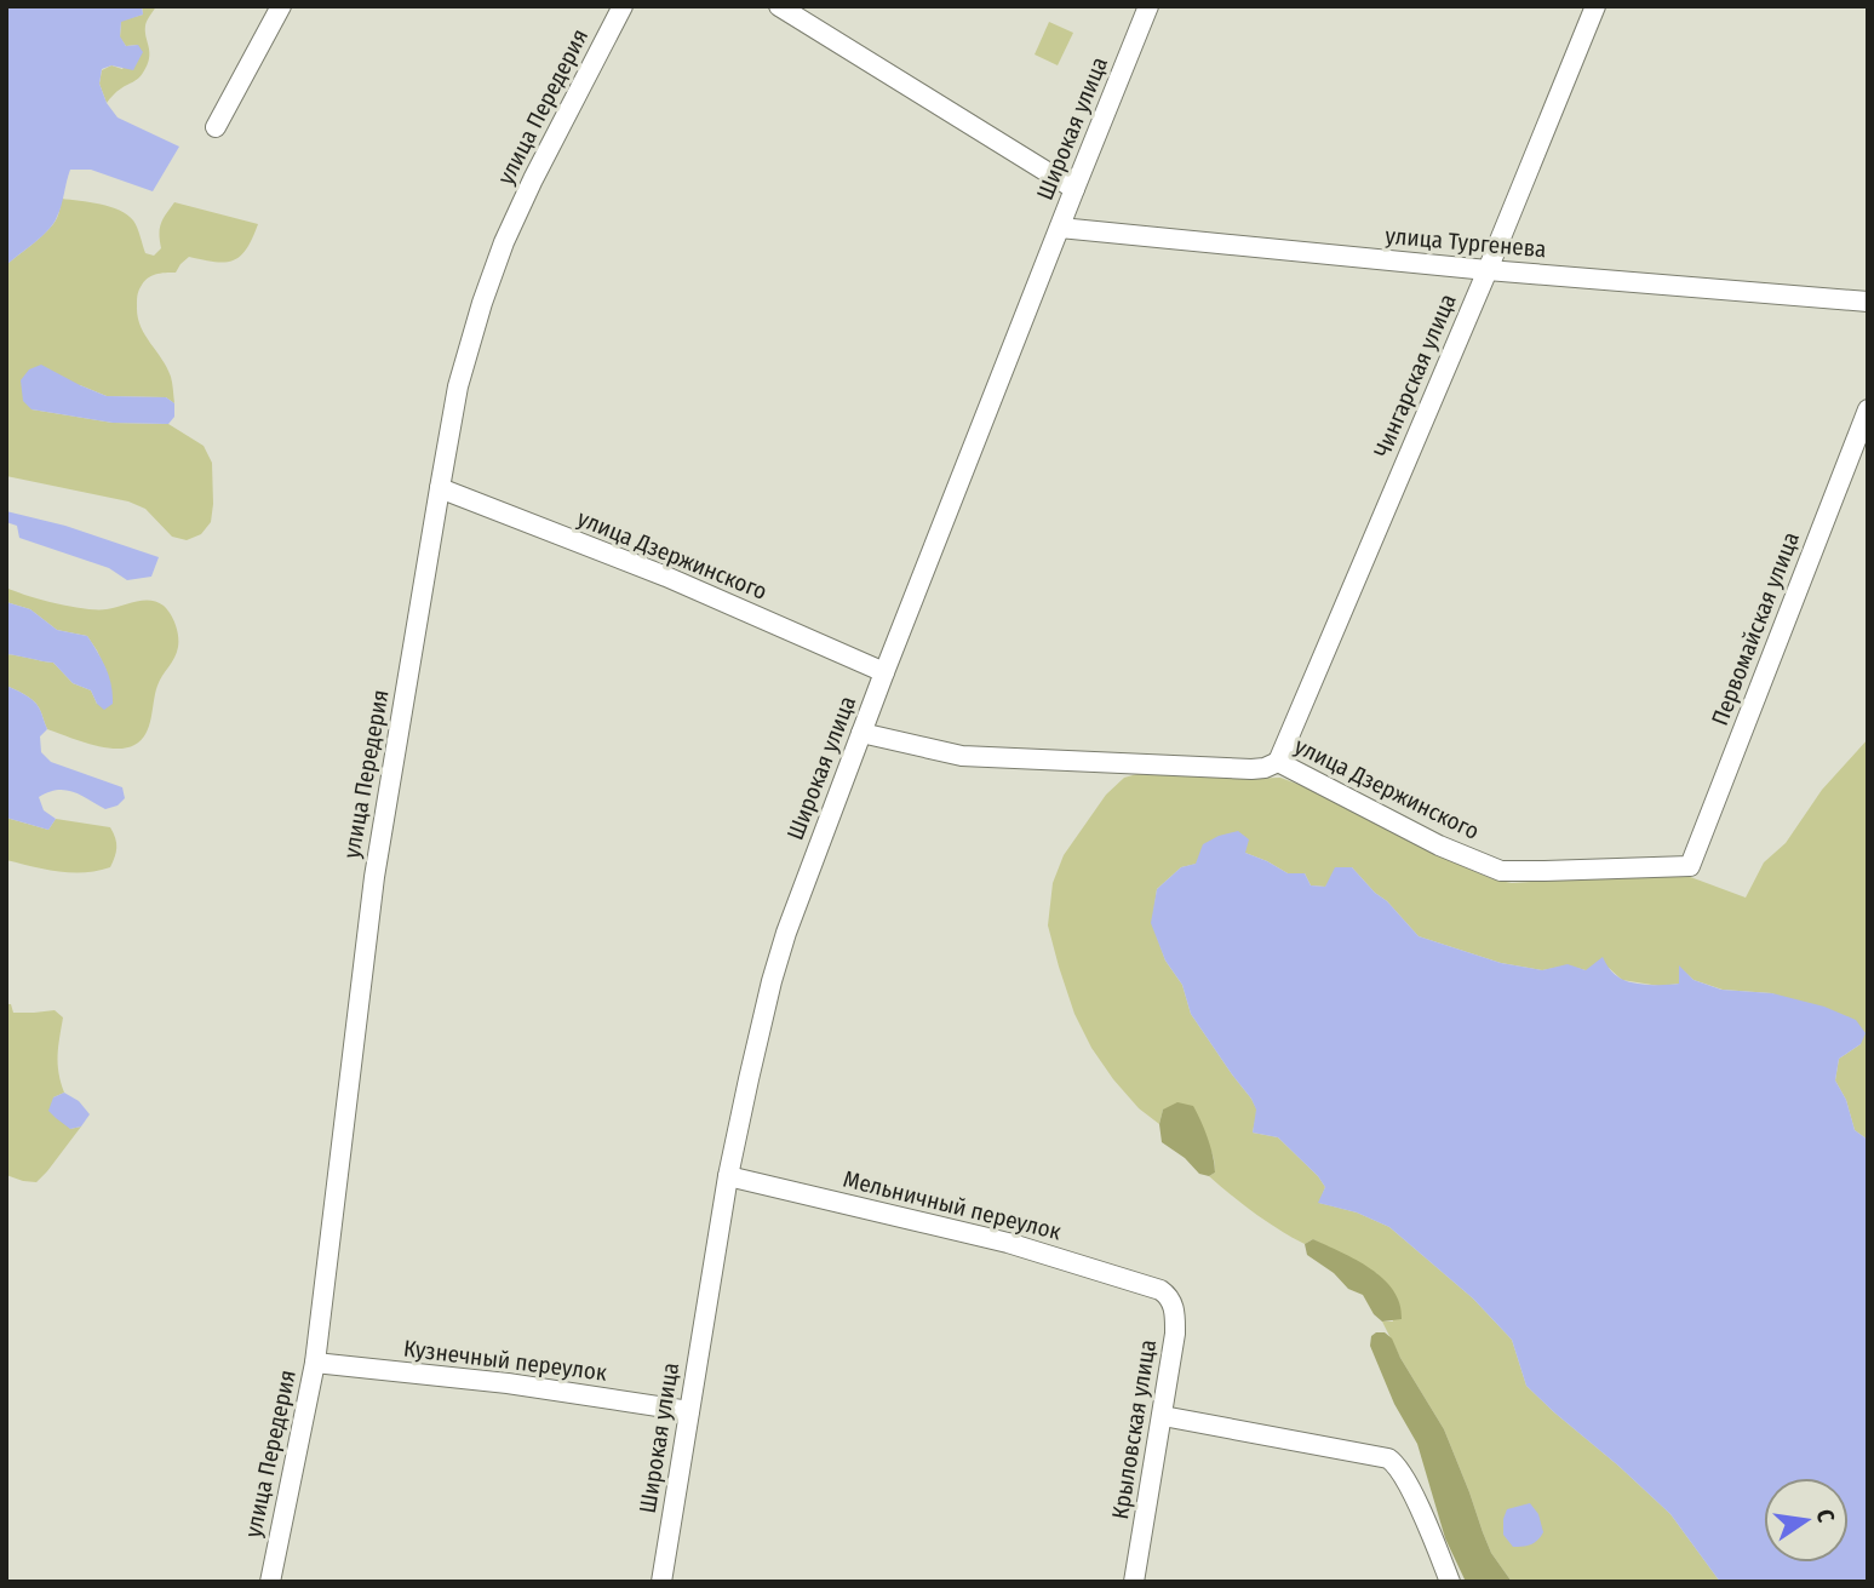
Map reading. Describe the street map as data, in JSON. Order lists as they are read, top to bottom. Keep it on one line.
{"streets":{"street":["улица Передерия","Широкая улица","улица Тургенева","Чингарская улица","улица Дзержинского","Первомайская улица","Мельничный переулок","Кузнечный переулок","Крыловская улица"]},"crossings":[["улица Передерия","улица Дзержинского"],["улица Передерия","Кузнечный переулок"],["Широкая улица","улица Тургенева"],["Широкая улица","улица Дзержинского"],["Широкая улица","Мельничный переулок"],["Широкая улица","Кузнечный переулок"],["улица Тургенева","Чингарская улица"],["Чингарская улица","улица Дзержинского"],["улица Дзержинского","Первомайская улица"],["Мельничный переулок","Крыловская улица"]],"north":"right"}
